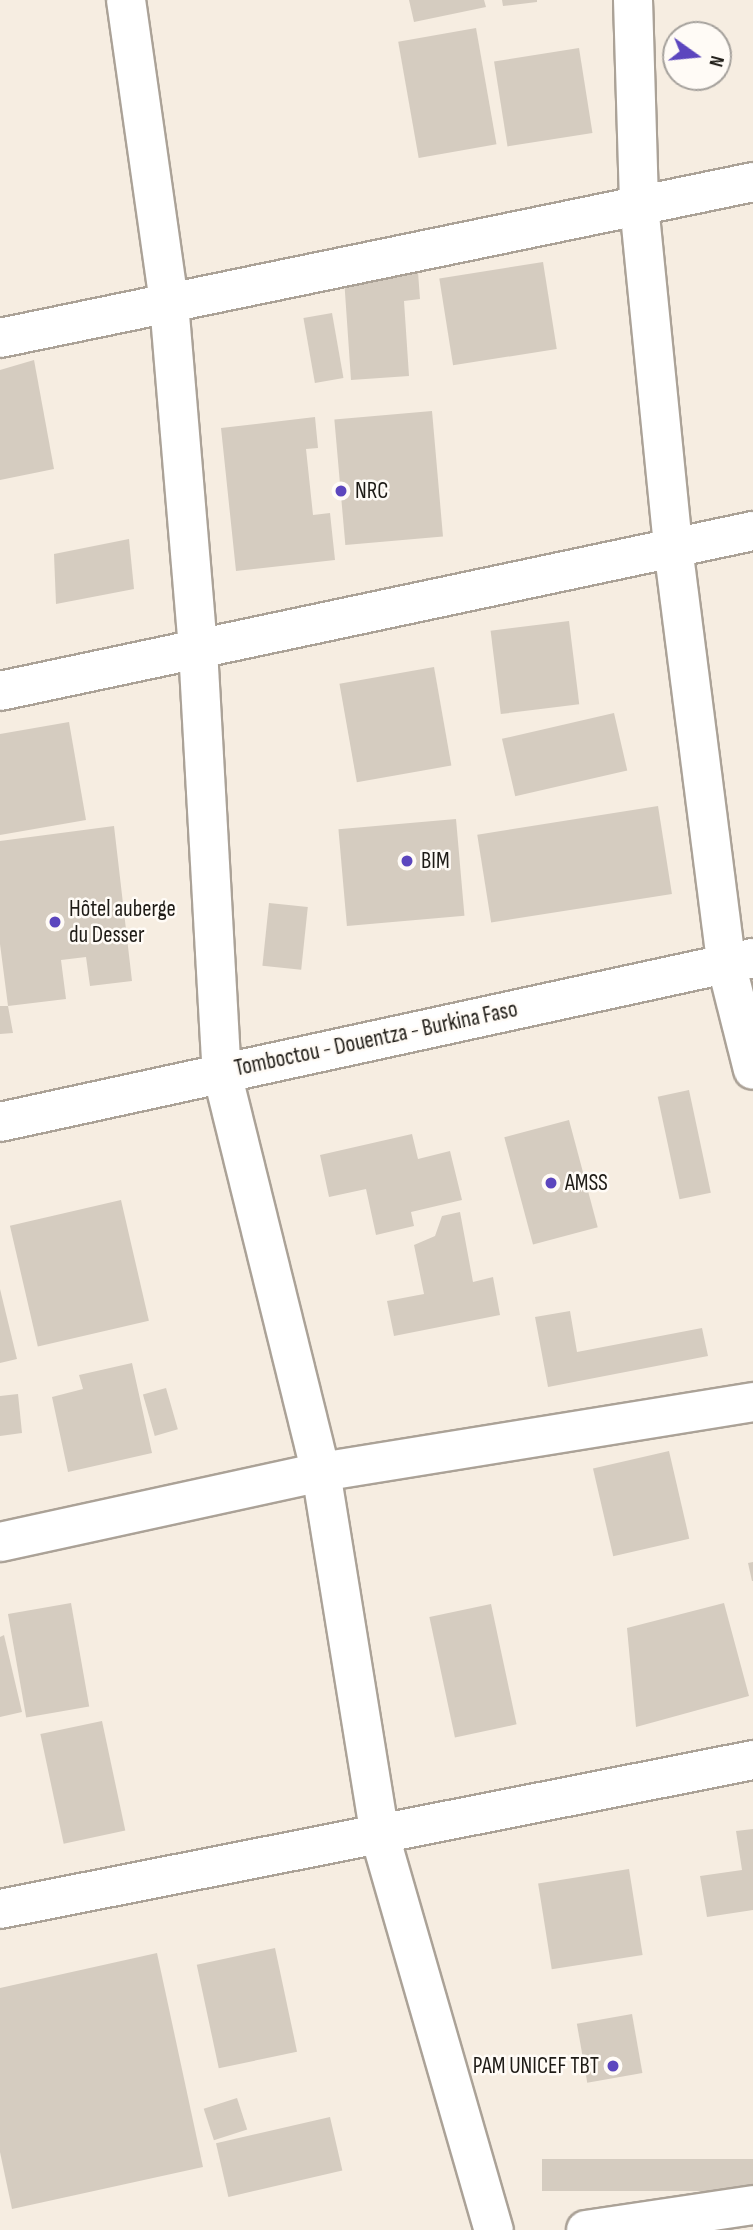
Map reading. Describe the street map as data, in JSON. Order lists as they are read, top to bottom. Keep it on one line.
{"streets":{"street":["Tomboctou - Douentza - Burkina Faso"]},"places":["NRC","BIM","Hôtel auberge du Desser","AMSS","PAM UNICEF TBT"],"north":"right"}
